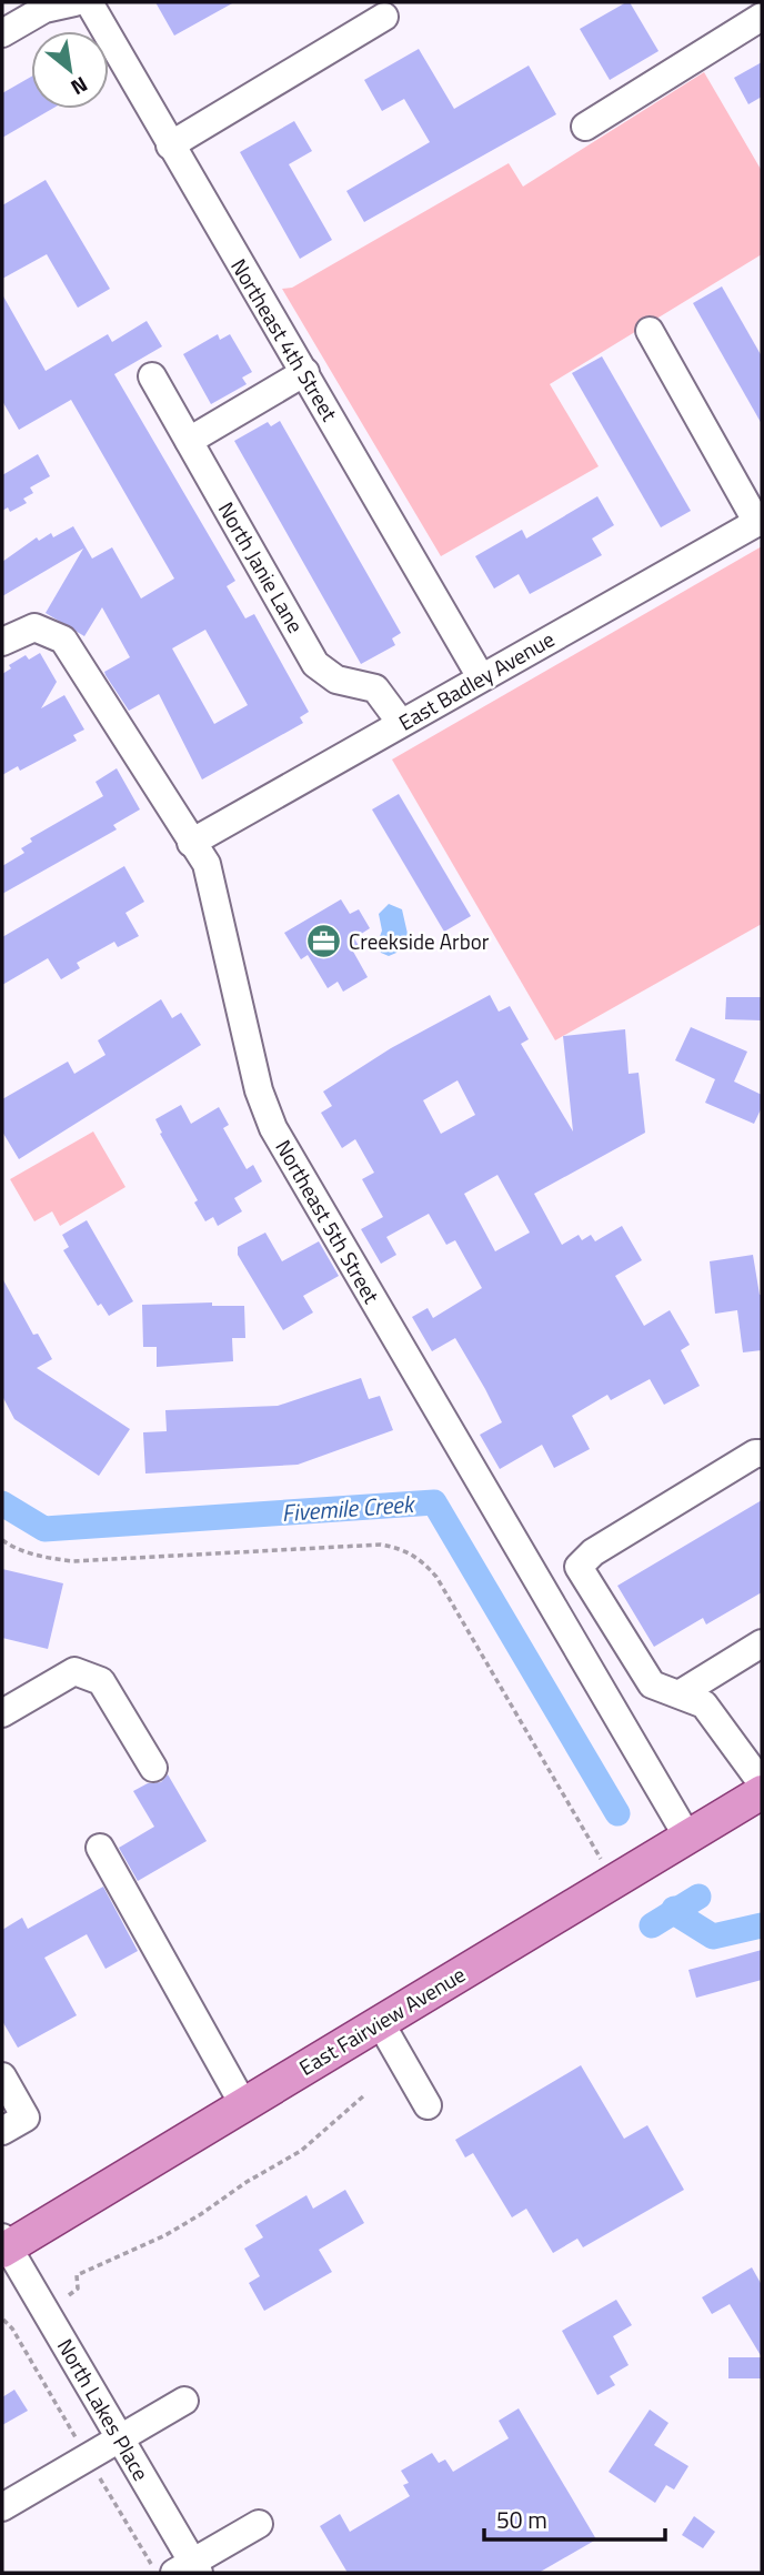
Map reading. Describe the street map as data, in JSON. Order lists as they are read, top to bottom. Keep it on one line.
{"streets":{"main road":["East Fairview Avenue"],"street":["Northeast 4th Street","North Janie Lane","East Badley Avenue","Northeast 5th Street","North Lakes Place"]},"crossings":[["Northeast 4th Street","East Badley Avenue"],["North Janie Lane","East Badley Avenue"],["East Badley Avenue","Northeast 5th Street"],["Northeast 5th Street","East Fairview Avenue"],["East Fairview Avenue","North Lakes Place"]],"water":["Fivemile Creek"],"places":{"office":["Creekside Arbor"]},"scale_bar":"50 m","north":"bottom right"}
